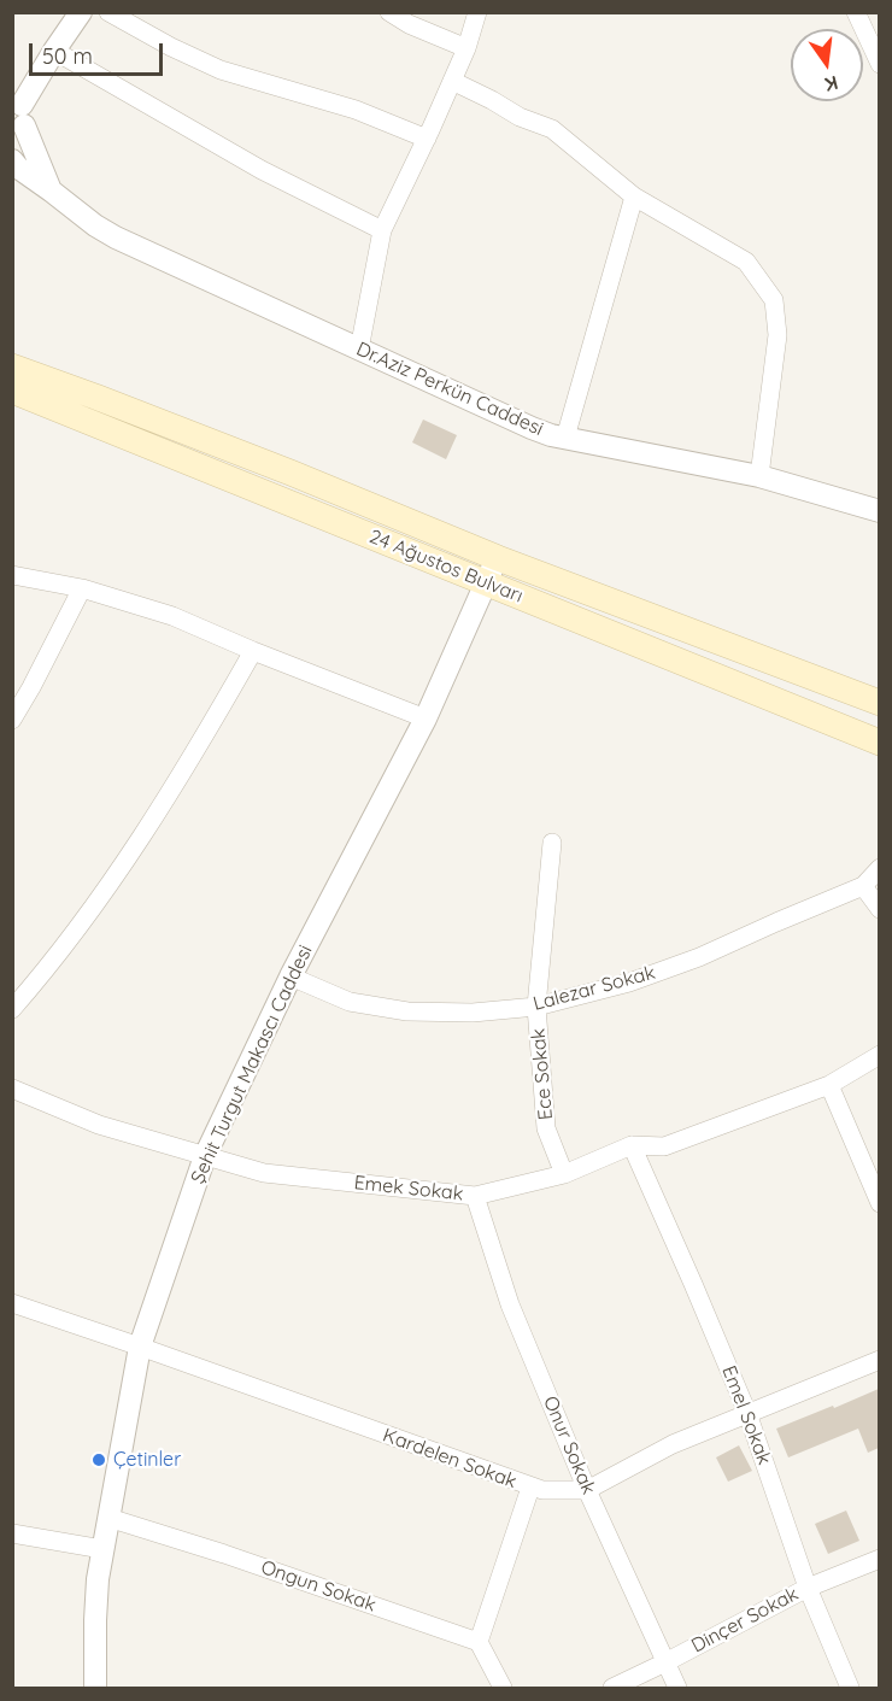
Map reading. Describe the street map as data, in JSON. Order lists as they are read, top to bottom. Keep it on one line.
{"streets":{"main road":["24 Ağustos Bulvarı"],"street":["Dr.Aziz Perkün Caddesi","Lalezar Sokak","Şehit Turgut Makascı Caddesi","Ece Sokak","Emek Sokak","Emel Sokak","Onur Sokak","Kardelen Sokak","Ongun Sokak","Dinçer Sokak"]},"crossings":[["24 Ağustos Bulvarı","Şehit Turgut Makascı Caddesi"],["Lalezar Sokak","Şehit Turgut Makascı Caddesi"],["Lalezar Sokak","Ece Sokak"],["Şehit Turgut Makascı Caddesi","Emek Sokak"],["Şehit Turgut Makascı Caddesi","Kardelen Sokak"],["Şehit Turgut Makascı Caddesi","Ongun Sokak"],["Ece Sokak","Emek Sokak"],["Emek Sokak","Emel Sokak"],["Emek Sokak","Onur Sokak"],["Emel Sokak","Kardelen Sokak"],["Emel Sokak","Dinçer Sokak"],["Onur Sokak","Kardelen Sokak"],["Onur Sokak","Dinçer Sokak"]],"places":["Çetinler"],"scale_bar":"50 m","north":"bottom"}
